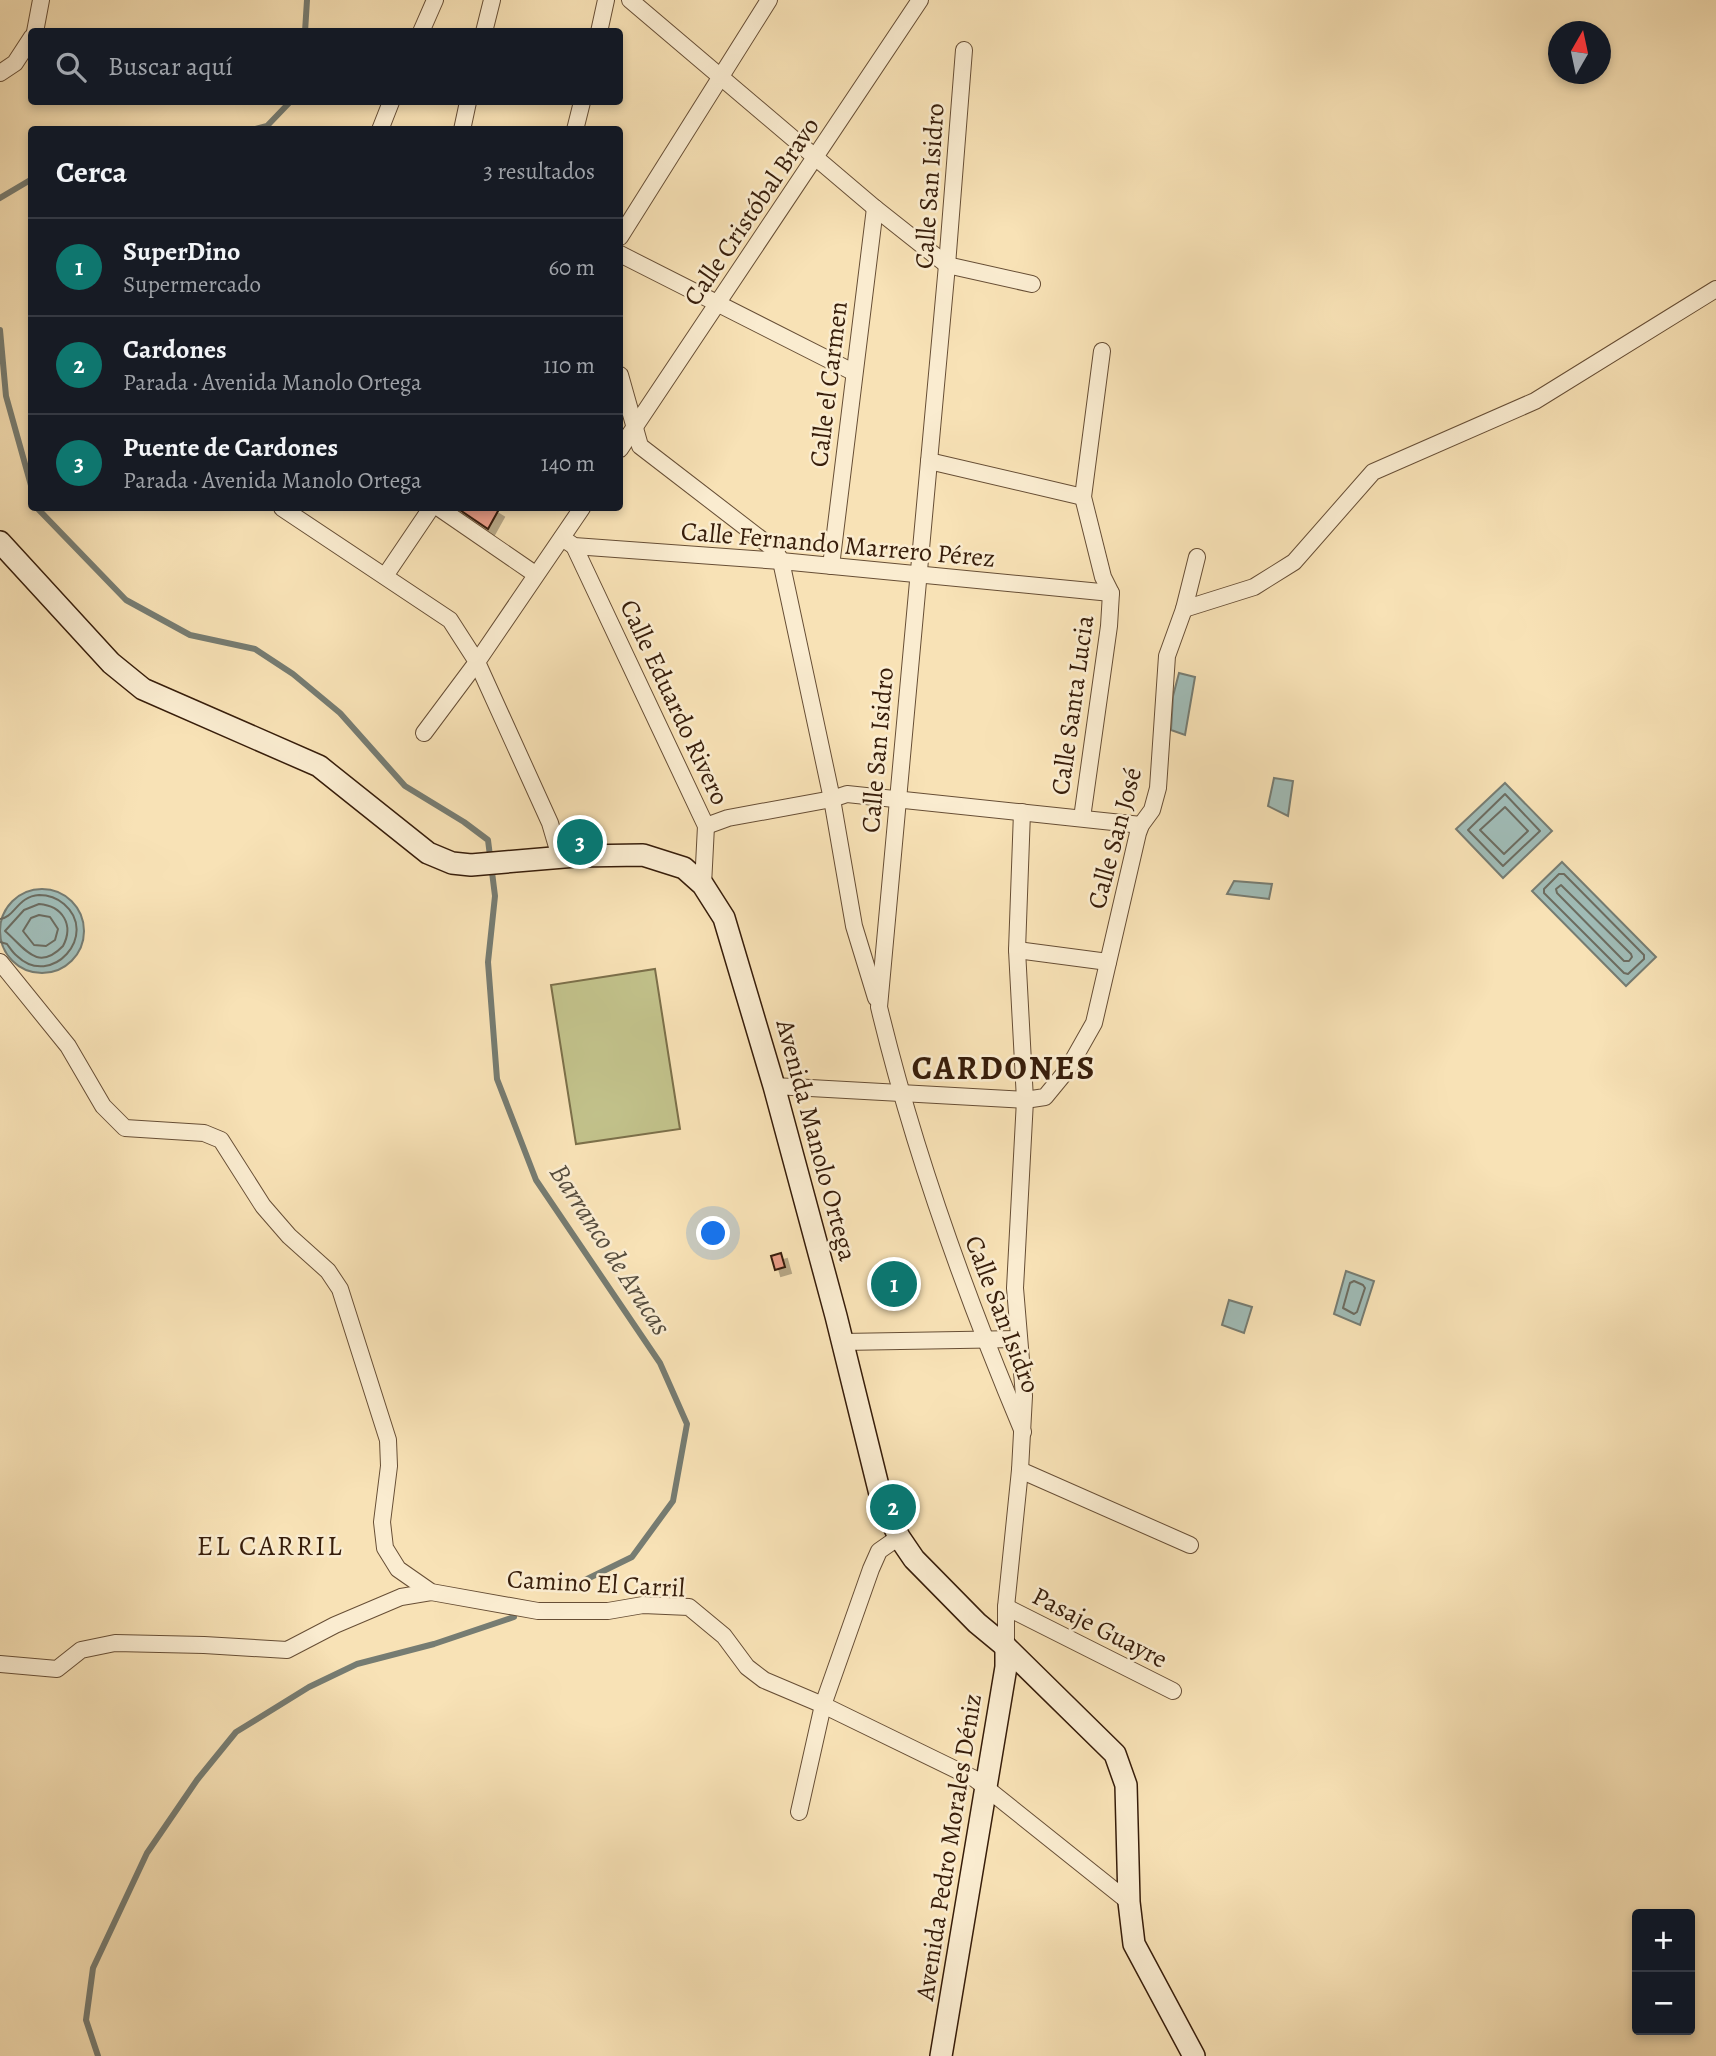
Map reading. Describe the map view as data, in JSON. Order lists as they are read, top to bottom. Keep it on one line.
{"streets":{"street":["Calle San Isidro","Calle Cristóbal Bravo","Calle el Carmen","Calle Fernando Marrero Pérez","Calle Eduardo Rivero","Calle Santa Lucia","Calle San José","Avenida Manolo Ortega","Camino El Carril","Pasaje Guayre","Avenida Pedro Morales Déniz"]},"crossings":[["Calle San Isidro","Calle Fernando Marrero Pérez"],["Calle el Carmen","Calle Fernando Marrero Pérez"],["Calle Fernando Marrero Pérez","Calle Eduardo Rivero"],["Calle Fernando Marrero Pérez","Calle Santa Lucia"],["Calle Eduardo Rivero","Avenida Manolo Ortega"],["Avenida Manolo Ortega","Avenida Pedro Morales Déniz"]],"districts":["CARDONES","EL CARRIL"],"water":["Barranco de Arucas"],"north":"top","page":{"search":"Buscar aquí","heading":["Cerca","3 resultados"],"list":[{"mark":"1","name":"SuperDino","note":"Supermercado","value":"60 m"},{"mark":"2","name":"Cardones","note":"Parada · Avenida Manolo Ortega","value":"110 m"},{"mark":"3","name":"Puente de Cardones","note":"Parada · Avenida Manolo Ortega","value":"140 m"}],"pins":["3","1","2"],"map_buttons":["+","−"]}}
